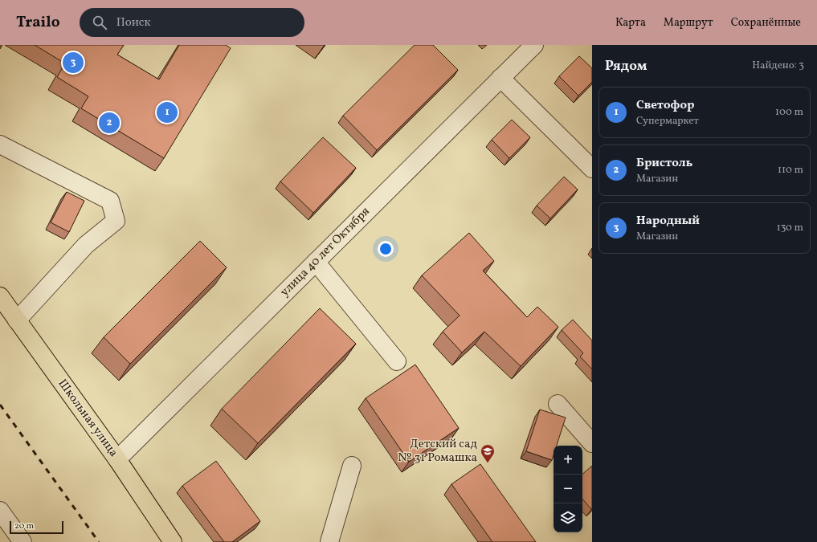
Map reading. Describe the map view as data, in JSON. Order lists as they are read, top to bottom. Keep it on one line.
{"streets":{"main road":["Школьная улица"],"street":["улица 40 лет Октября"]},"crossings":[["улица 40 лет Октября","Школьная улица"]],"places":{"school or university":["Детский сад № 31 Ромашка"]},"scale_bar":"20 m","page":{"header":"Trailo","search":"Поиск","nav":["Карта","Маршрут","Сохранённые"],"heading":["Рядом","Найдено: 3"],"pins":["3","1","2"],"list":[{"mark":"1","name":"Светофор","note":"Супермаркет","value":"100 m"},{"mark":"2","name":"Бристоль","note":"Магазин","value":"110 m"},{"mark":"3","name":"Народный","note":"Магазин","value":"130 m"}],"map_buttons":["+","−"],"scale":"20 m"}}
